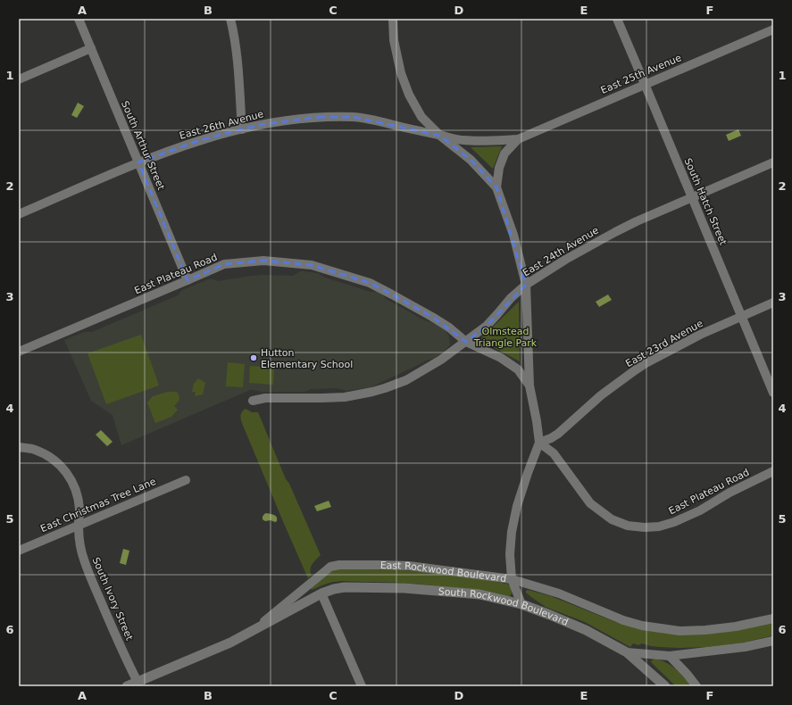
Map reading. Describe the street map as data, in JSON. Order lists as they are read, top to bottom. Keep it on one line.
{"streets":{"street":["East 25th Avenue","East 26th Avenue","South Arthur Street","South Hatch Street","East 24th Avenue","East Plateau Road","East 23rd Avenue","East Christmas Tree Lane","East Rockwood Boulevard","South Ivory Street","South Rockwood Boulevard"]},"crossings":[["East 25th Avenue","East 26th Avenue"],["East 25th Avenue","South Hatch Street"],["East 26th Avenue","South Arthur Street"],["South Arthur Street","East Plateau Road"],["South Hatch Street","East 24th Avenue"],["South Hatch Street","East 23rd Avenue"],["East 24th Avenue","East Plateau Road"],["East Plateau Road","East 23rd Avenue"],["East Christmas Tree Lane","South Ivory Street"],["East Rockwood Boulevard","South Ivory Street"],["East Rockwood Boulevard","South Rockwood Boulevard"]],"parks":["Olmstead Triangle Park"],"places":["Hutton Elementary School"],"grid":{"columns":["A","B","C","D","E","F"],"rows":["1","2","3","4","5","6"]}}
